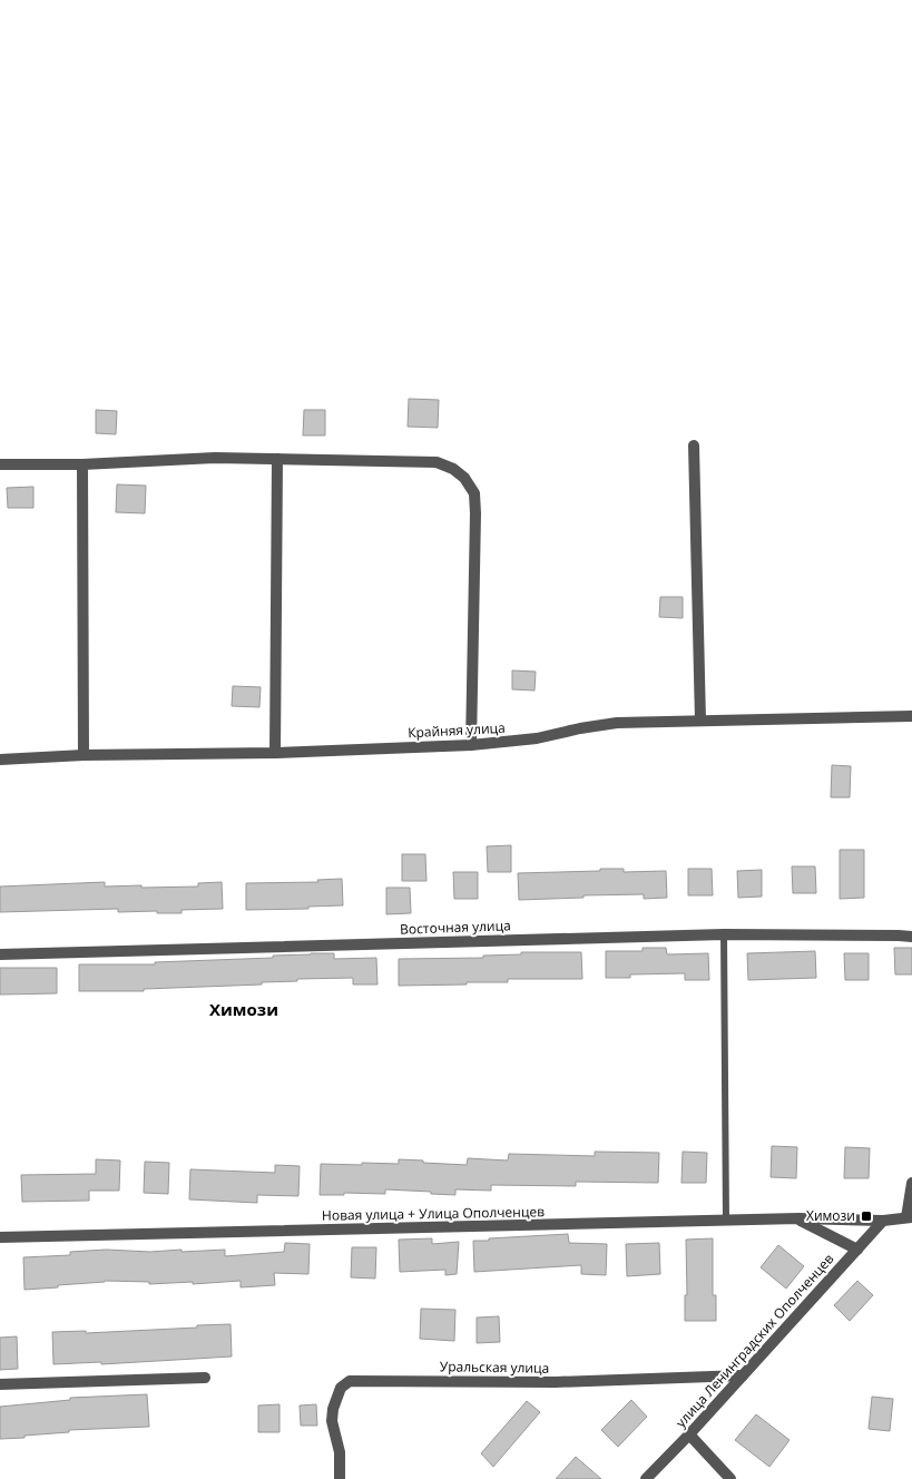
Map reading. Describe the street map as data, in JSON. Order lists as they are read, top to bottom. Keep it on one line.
{"streets":{"street":["Крайняя улица","Восточная улица","Новая улица + Улица Ополченцев","улица Ленинградских Ополченцев","Уральская улица"]},"crossings":[["Новая улица + Улица Ополченцев","улица Ленинградских Ополченцев"],["улица Ленинградских Ополченцев","Уральская улица"]],"districts":["Химози"],"places":{"transit":["Химози"]}}
